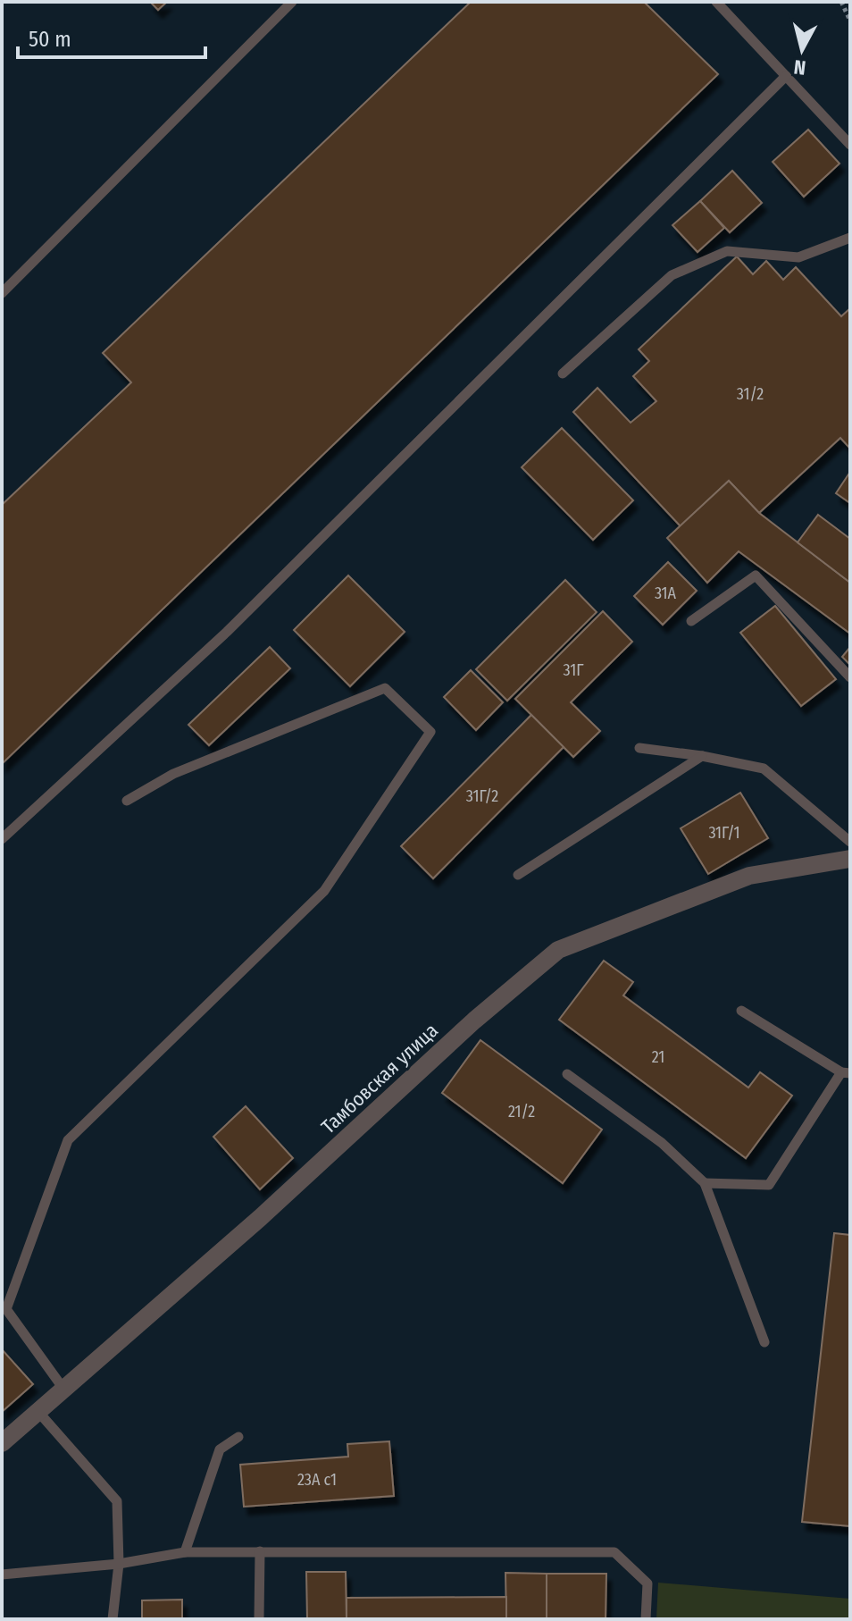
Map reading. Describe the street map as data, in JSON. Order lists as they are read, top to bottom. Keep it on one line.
{"streets":{"street":["Тамбовская улица"]},"house_numbers":["31/2","31А","31Г","31Г/2","31Г/1","21","21/2","23А с1"],"scale_bar":"50 m","north":"bottom"}
